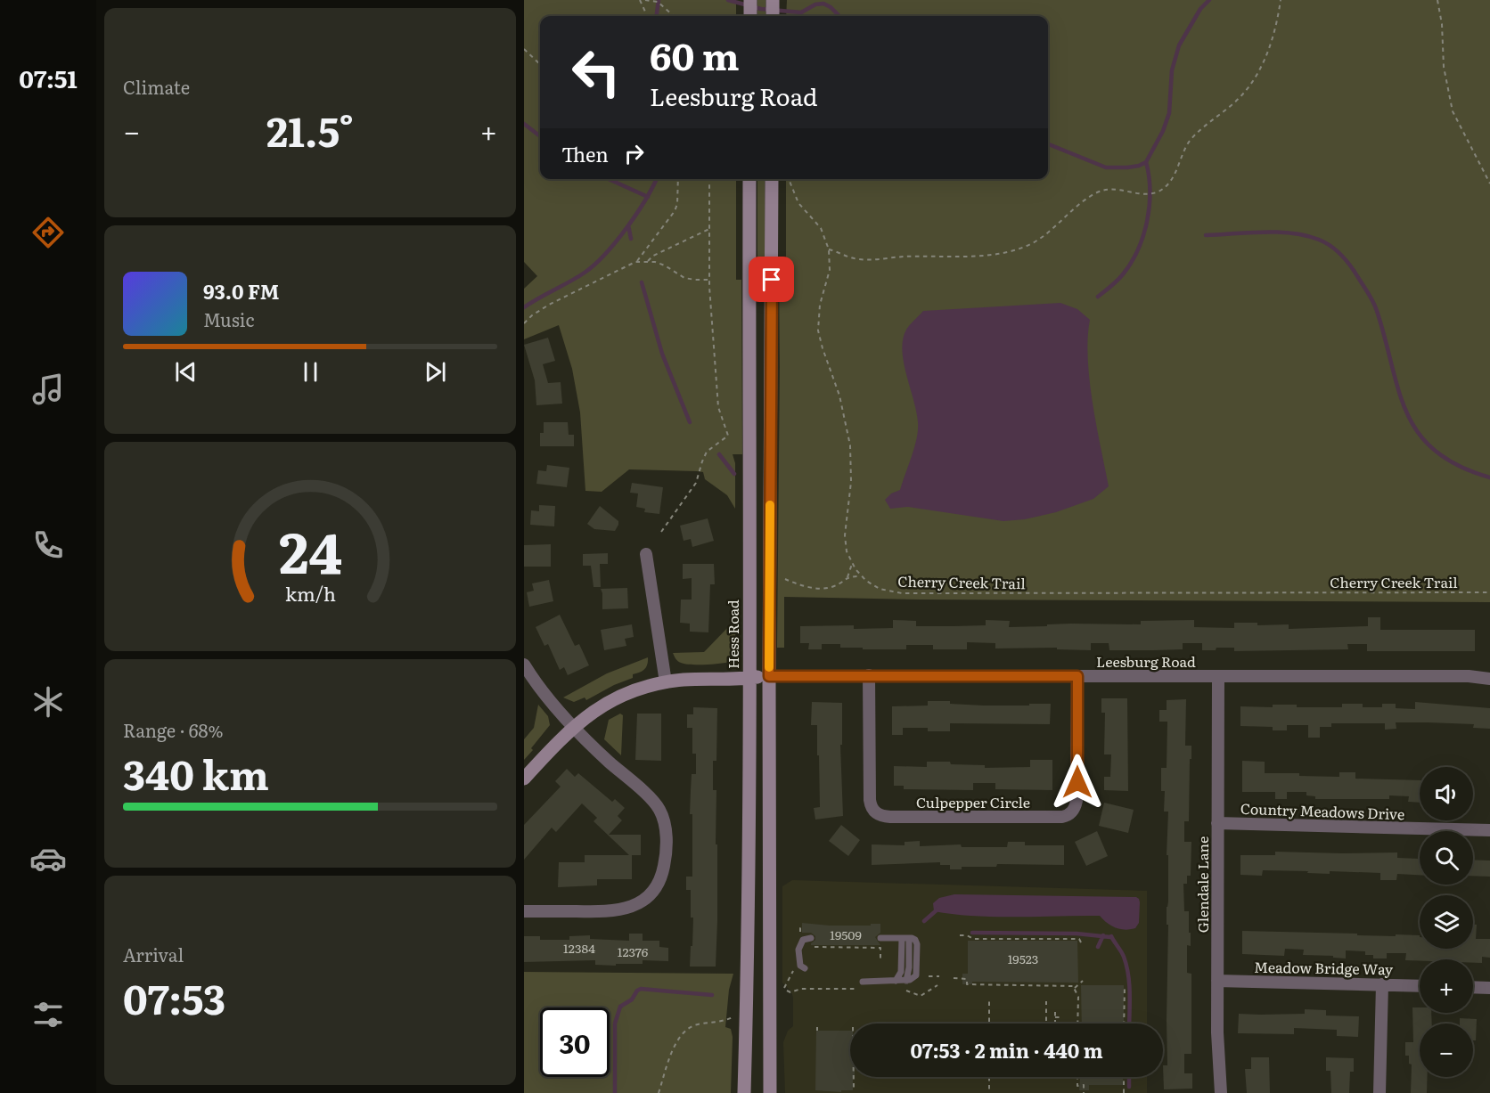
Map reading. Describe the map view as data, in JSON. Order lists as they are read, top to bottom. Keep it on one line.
{"streets":{"main road":["Hess Road"],"street":["Leesburg Road","Culpepper Circle","Country Meadows Drive","Glendale Lane","Meadow Bridge Way"],"path":["Cherry Creek Trail"]},"crossings":[["Leesburg Road","Culpepper Circle"],["Leesburg Road","Glendale Lane"],["Country Meadows Drive","Glendale Lane"],["Glendale Lane","Meadow Bridge Way"]],"house_numbers":["19509","12384","12376","19523"],"page":{"tabs":"07:51","tile":["Climate",["Range · 68%","340 km"],["Arrival","07:53"]],"turn":["60 m","Leesburg Road"],"heat":["−","21.5°","+"],"then":"Then","song":["93.0 FM","Music"],"map_buttons":["+","−"],"limit":"30","trip":"07:53 · 2 min · 440 m","gauge":["24","km/h"]}}
